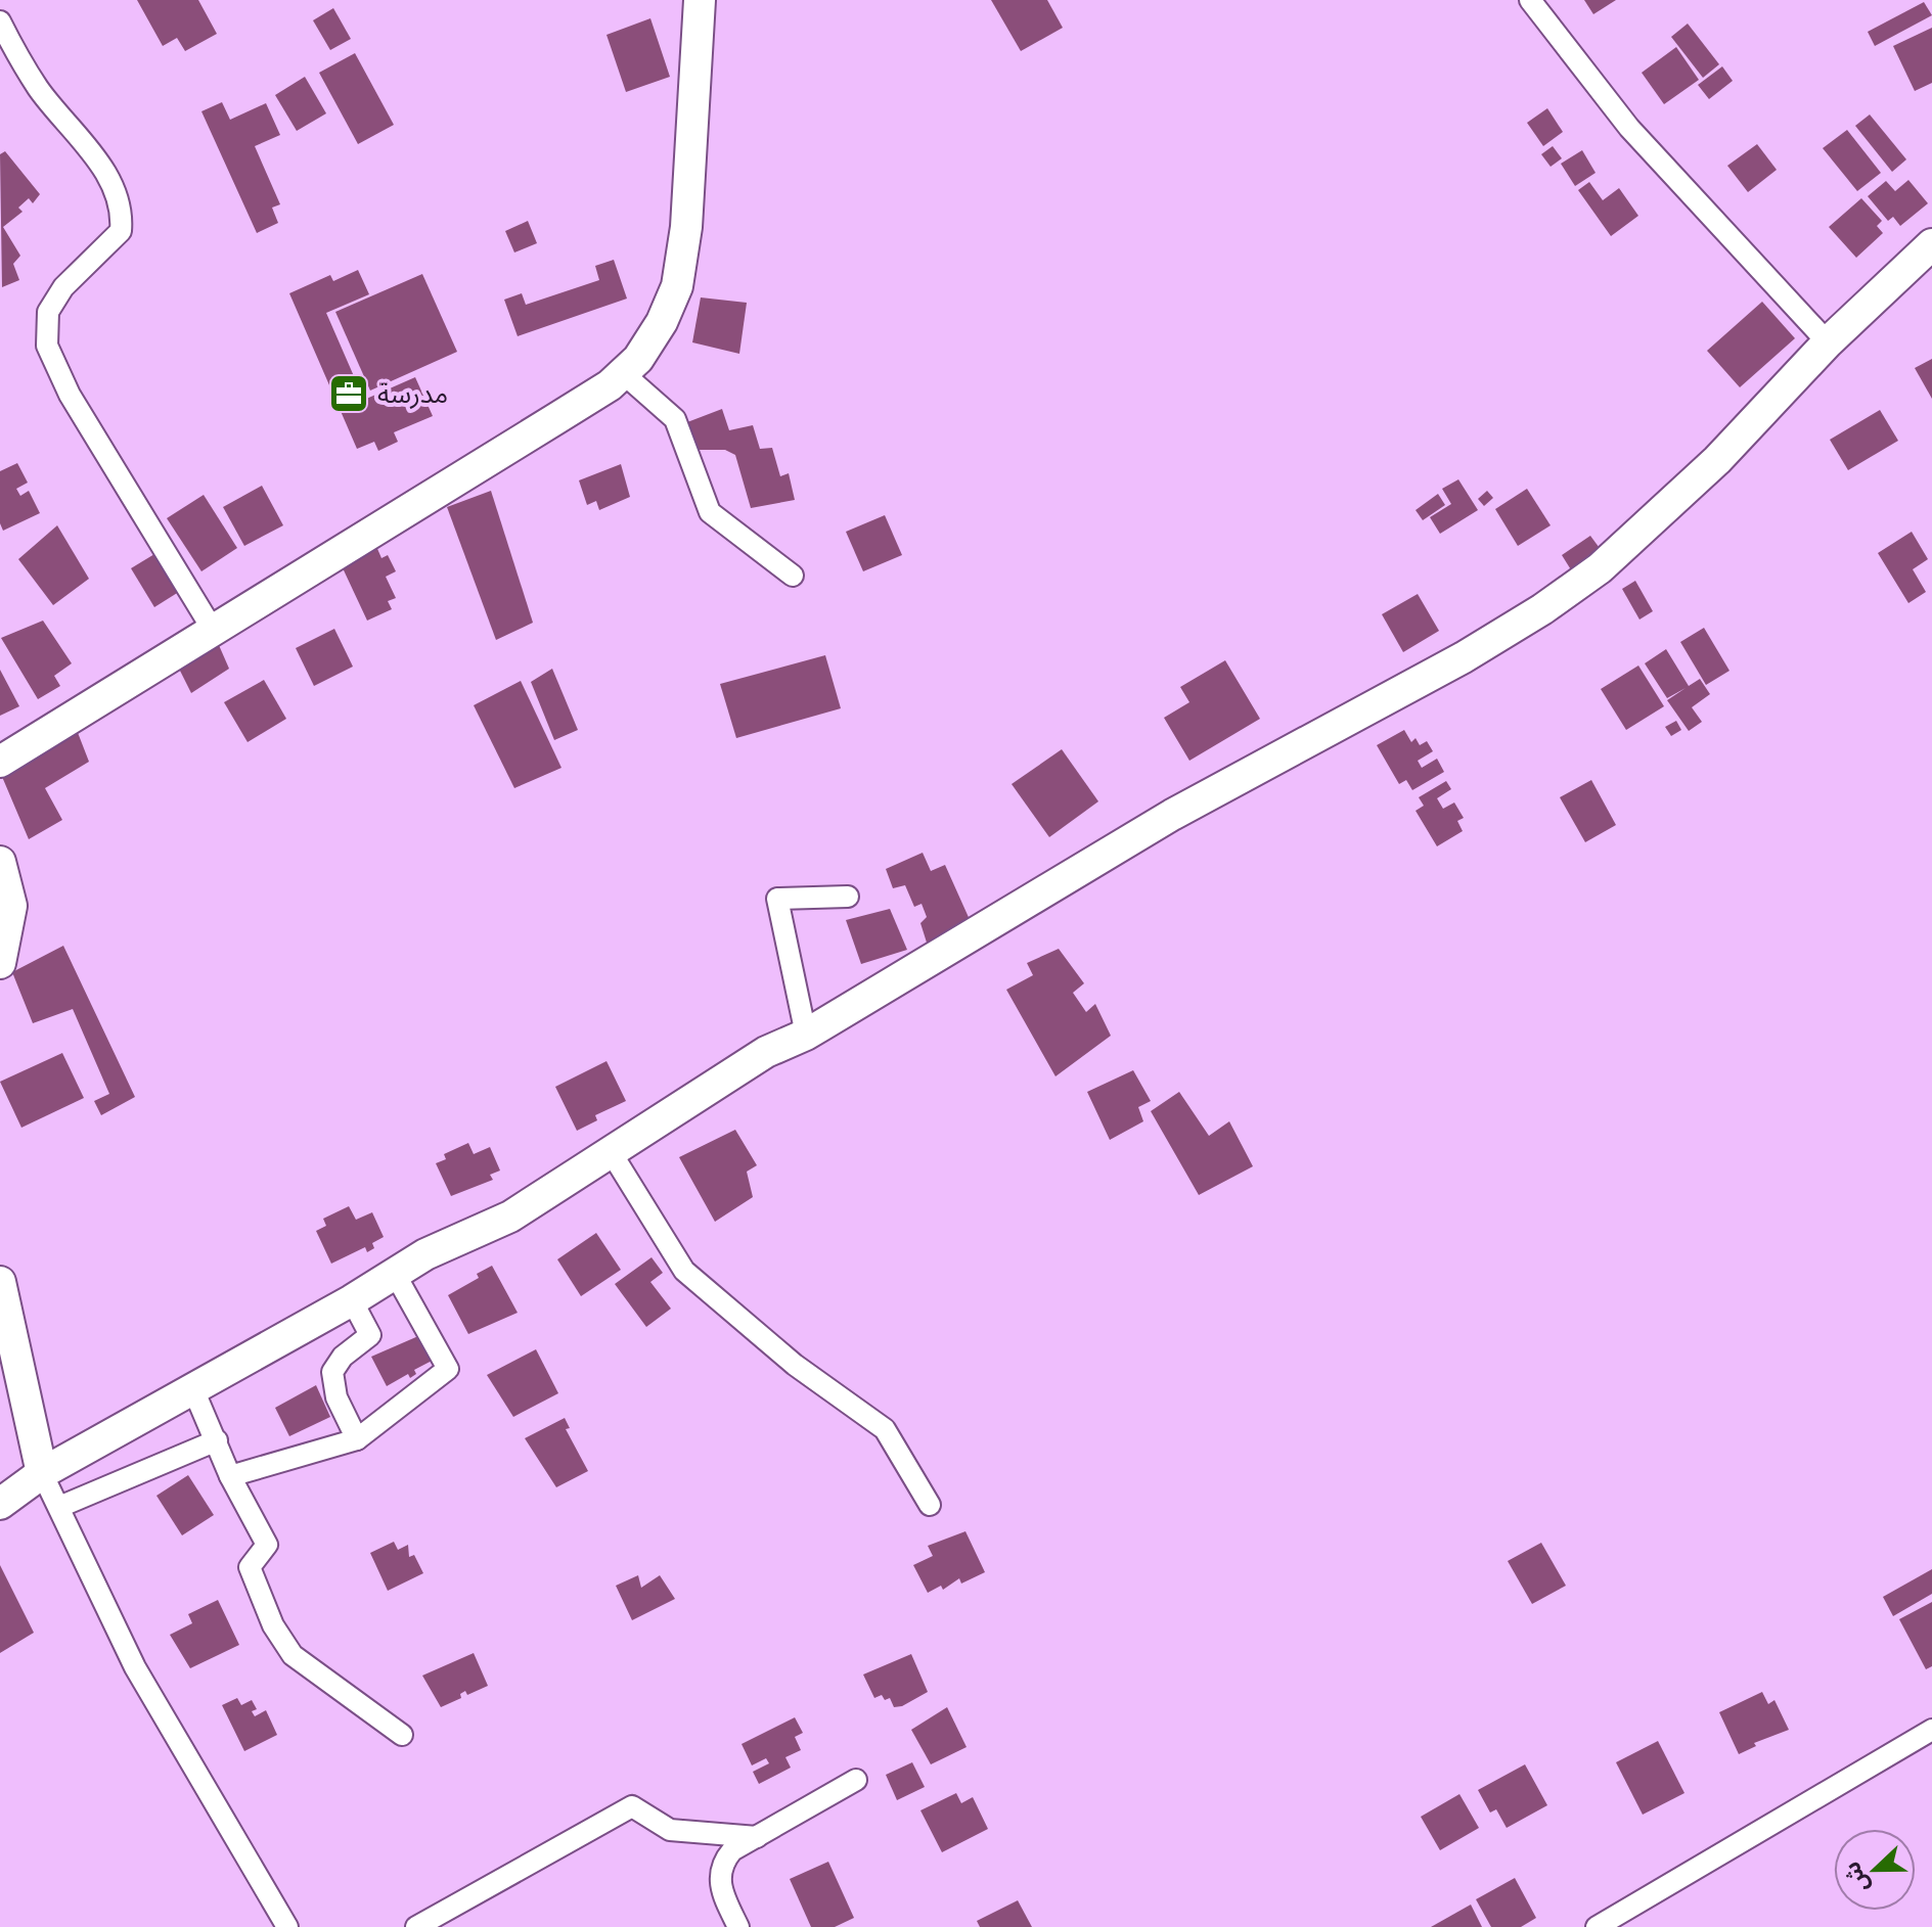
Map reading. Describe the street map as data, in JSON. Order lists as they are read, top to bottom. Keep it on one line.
{"places":{"office":["مدرسة"]},"north":"left"}
